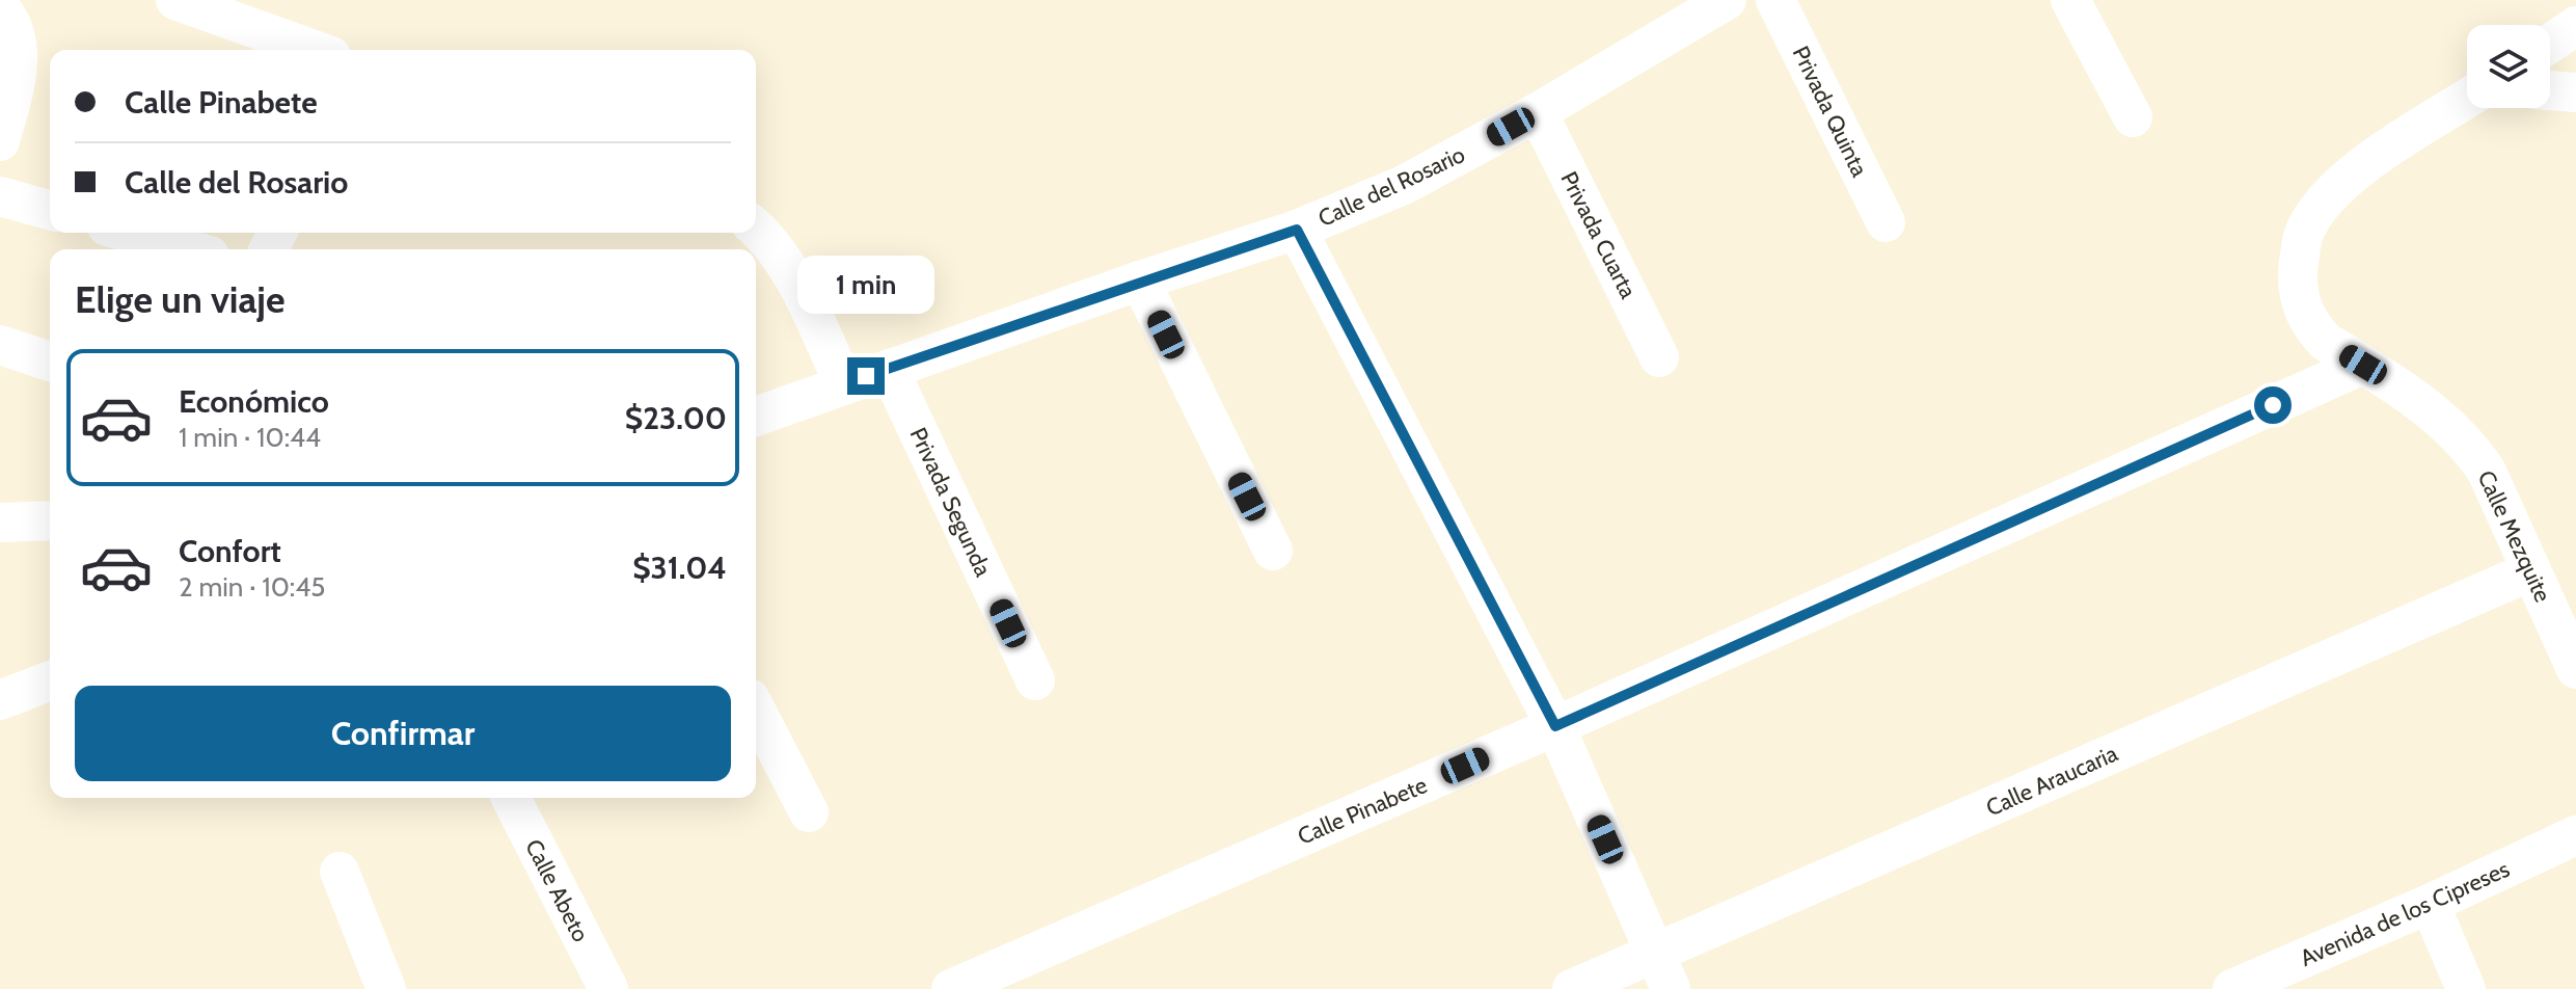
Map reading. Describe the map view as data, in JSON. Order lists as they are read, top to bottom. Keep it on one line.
{"streets":{"street":["Privada Quinta","Calle del Rosario","Privada Cuarta","Privada Segunda","Calle Mezquite","Calle Araucaria","Calle Pinabete","Calle Abeto","Avenida de los Cipreses"]},"crossings":[["Calle del Rosario","Privada Cuarta"],["Calle del Rosario","Privada Segunda"],["Calle Mezquite","Calle Araucaria"],["Calle Mezquite","Calle Pinabete"]],"page":{"banner":["Calle Pinabete","Calle del Rosario"],"heading":"Elige un viaje","bubble":"1 min","list":[{"name":"Económico","note":"1 min · 10:44","value":"$23.00"},{"name":"Confort","note":"2 min · 10:45","value":"$31.04"}],"buttons":"Confirmar"}}
